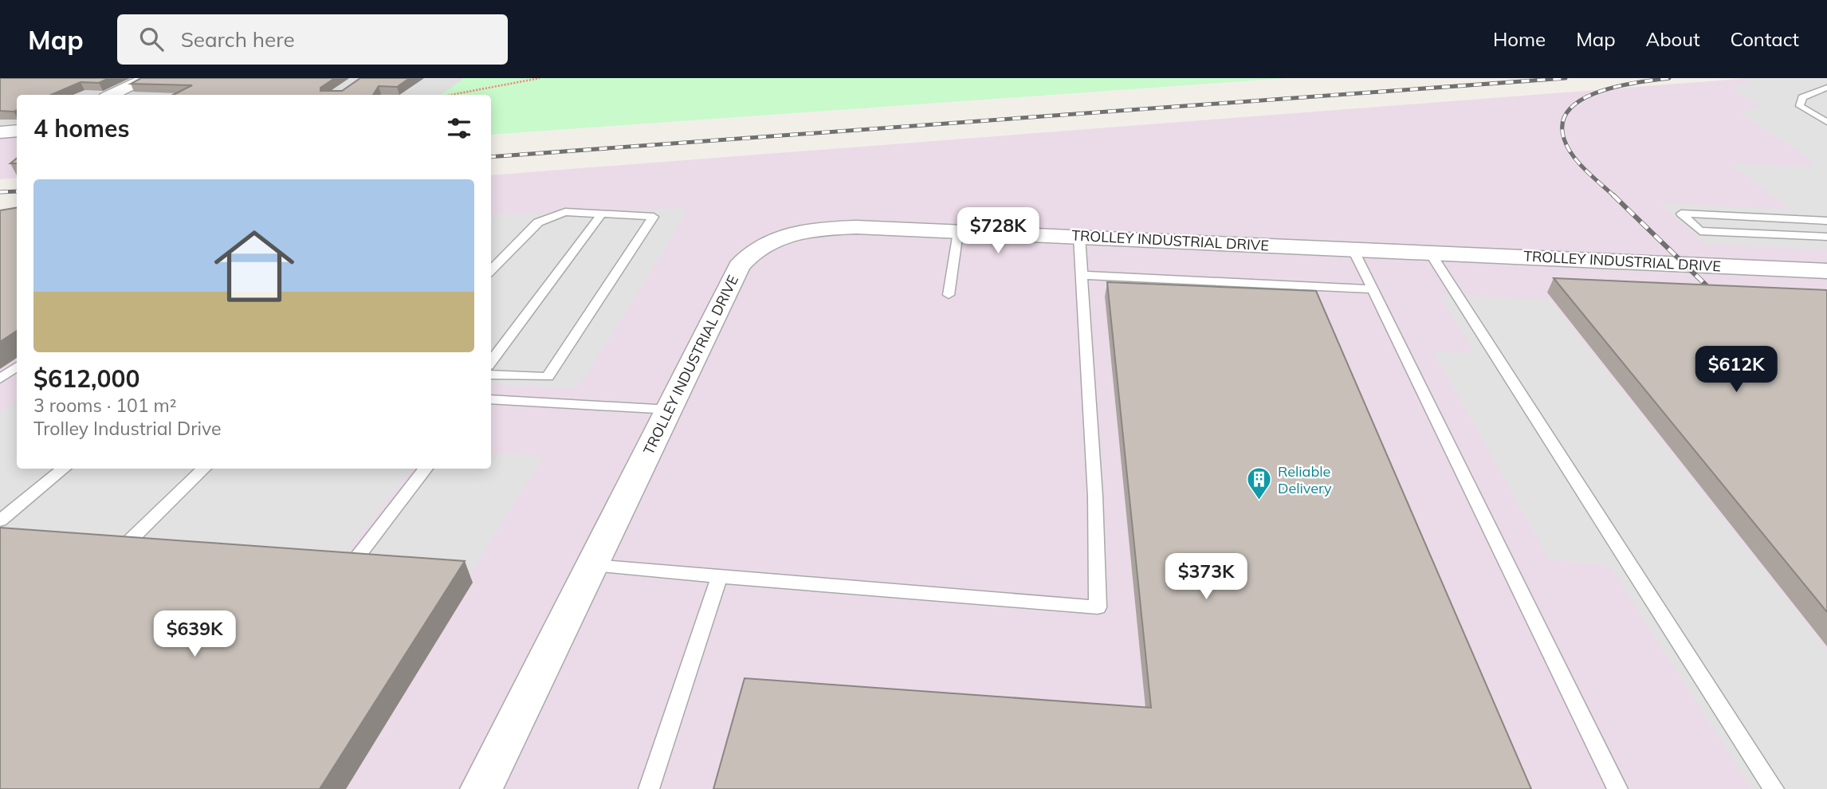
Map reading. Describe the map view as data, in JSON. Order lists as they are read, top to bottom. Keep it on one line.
{"streets":{"street":["TROLLEY INDUSTRIAL DRIVE"]},"places":{"building":["Reliable Delivery"]},"page":{"header":"Map","search":"Search here","nav":["Home","Map","About","Contact"],"heading":"4 homes","list":[{"name":"$612,000","note":"3 rooms · 101 m² · Trolley Industrial Drive"}],"price":["$728K","$612K","$373K","$639K"]}}
